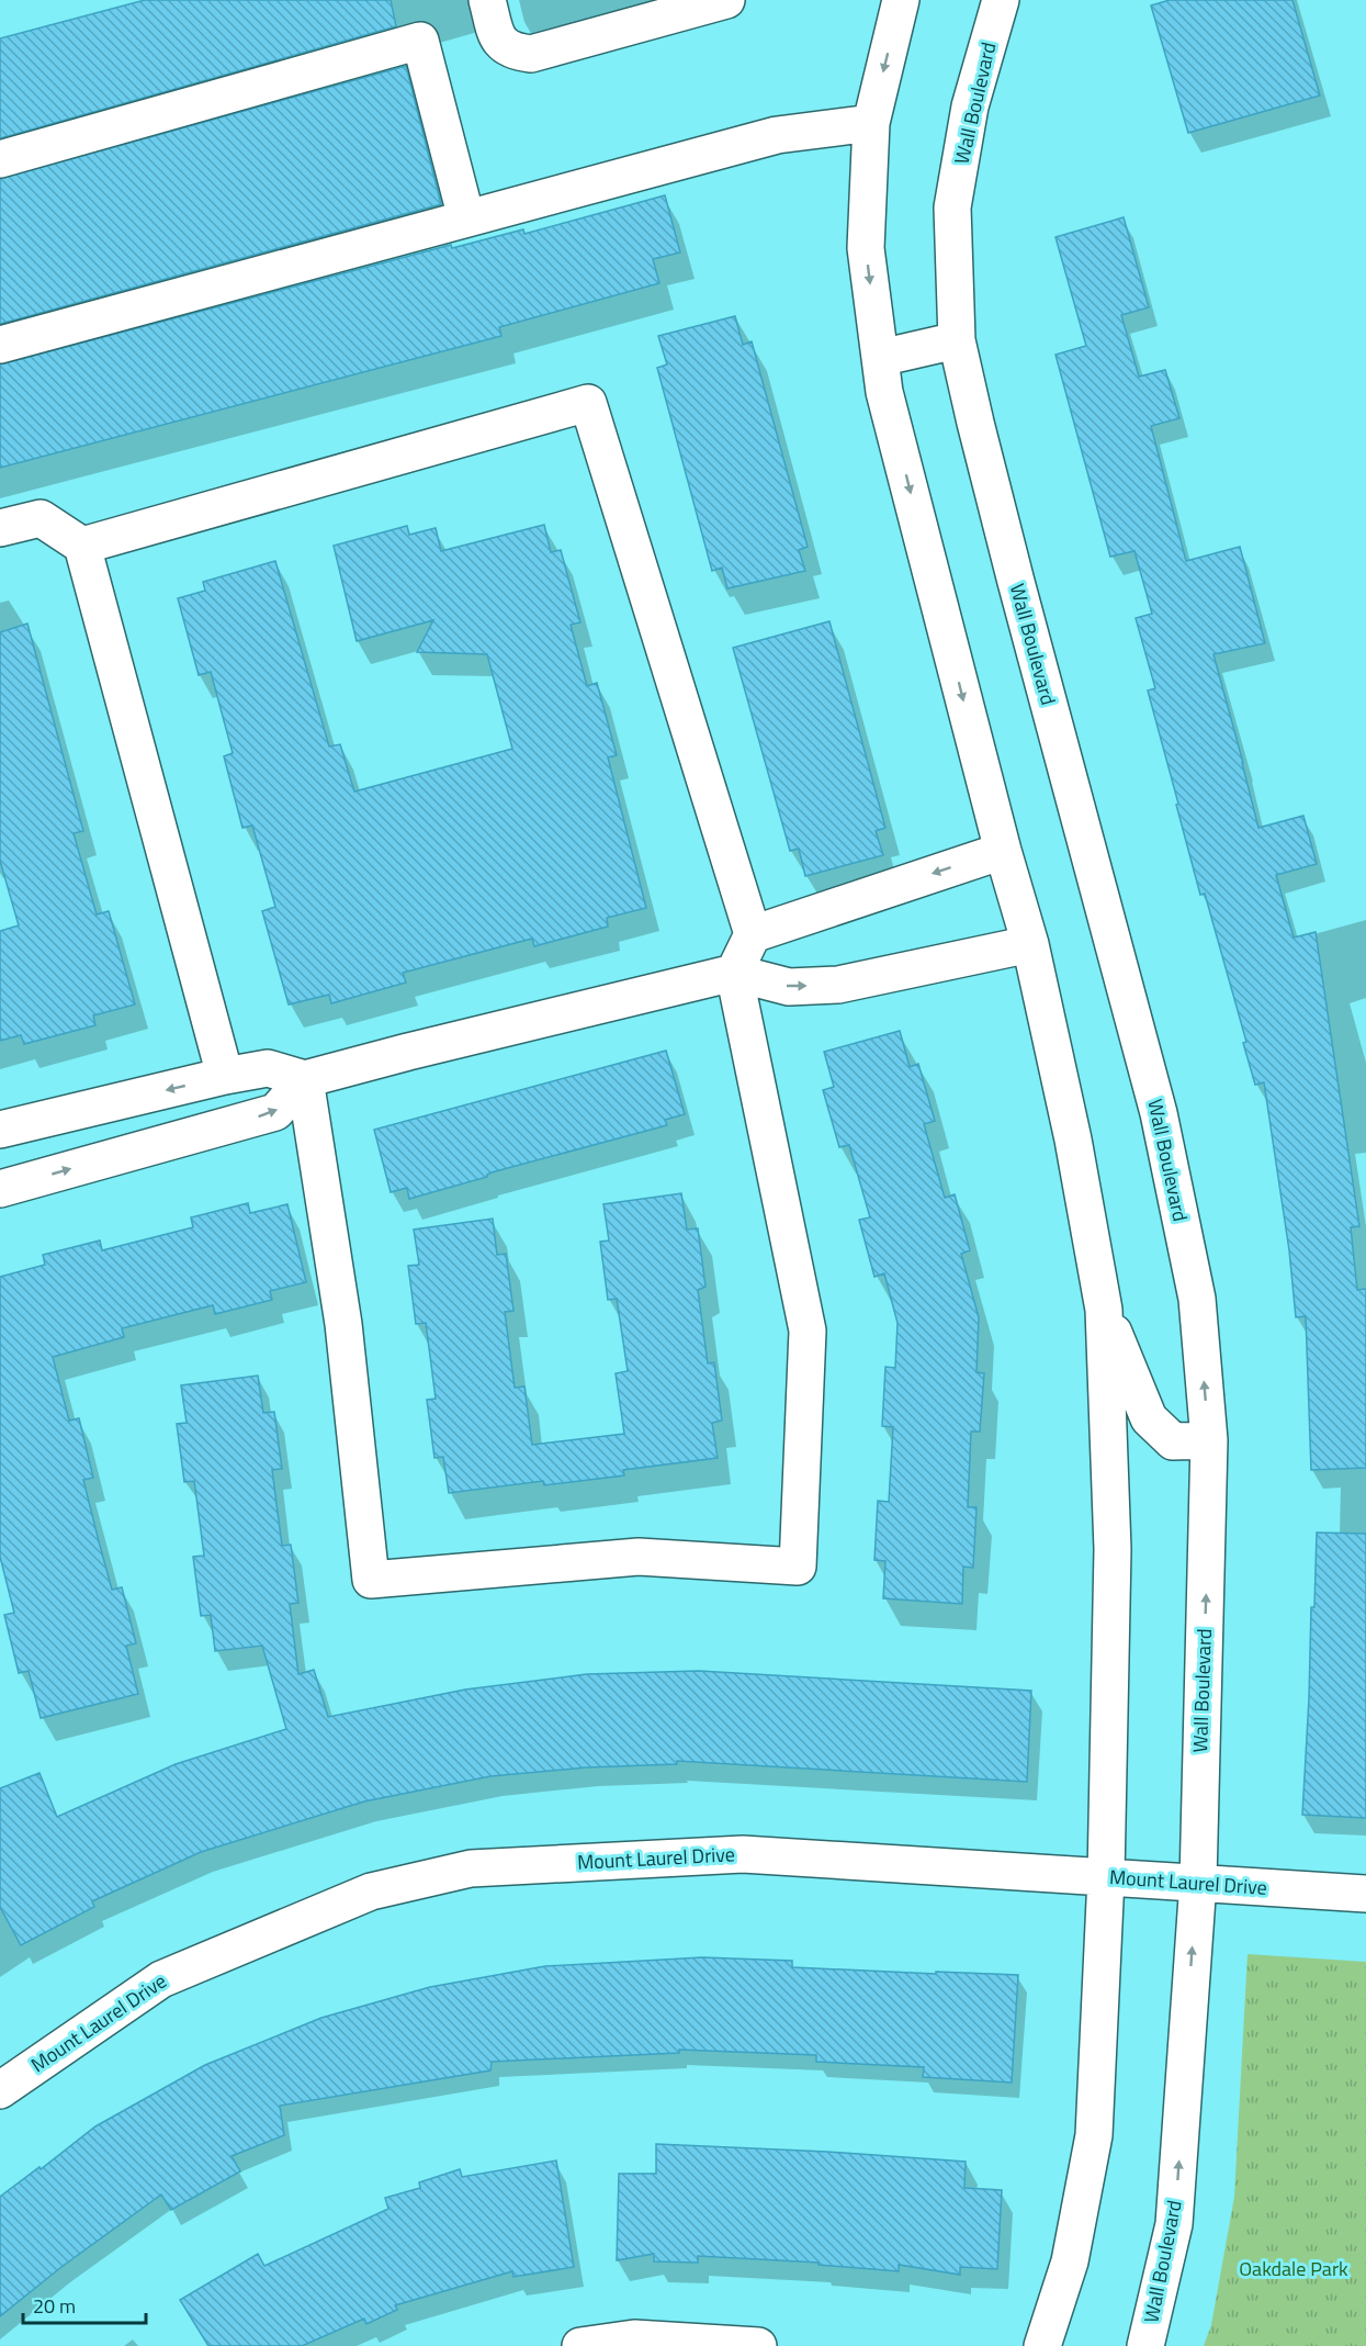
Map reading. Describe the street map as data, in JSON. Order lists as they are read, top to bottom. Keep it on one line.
{"streets":{"street":["Wall Boulevard","Mount Laurel Drive"]},"crossings":[["Wall Boulevard","Mount Laurel Drive"]],"parks":["Oakdale Park"],"scale_bar":"20 m"}
